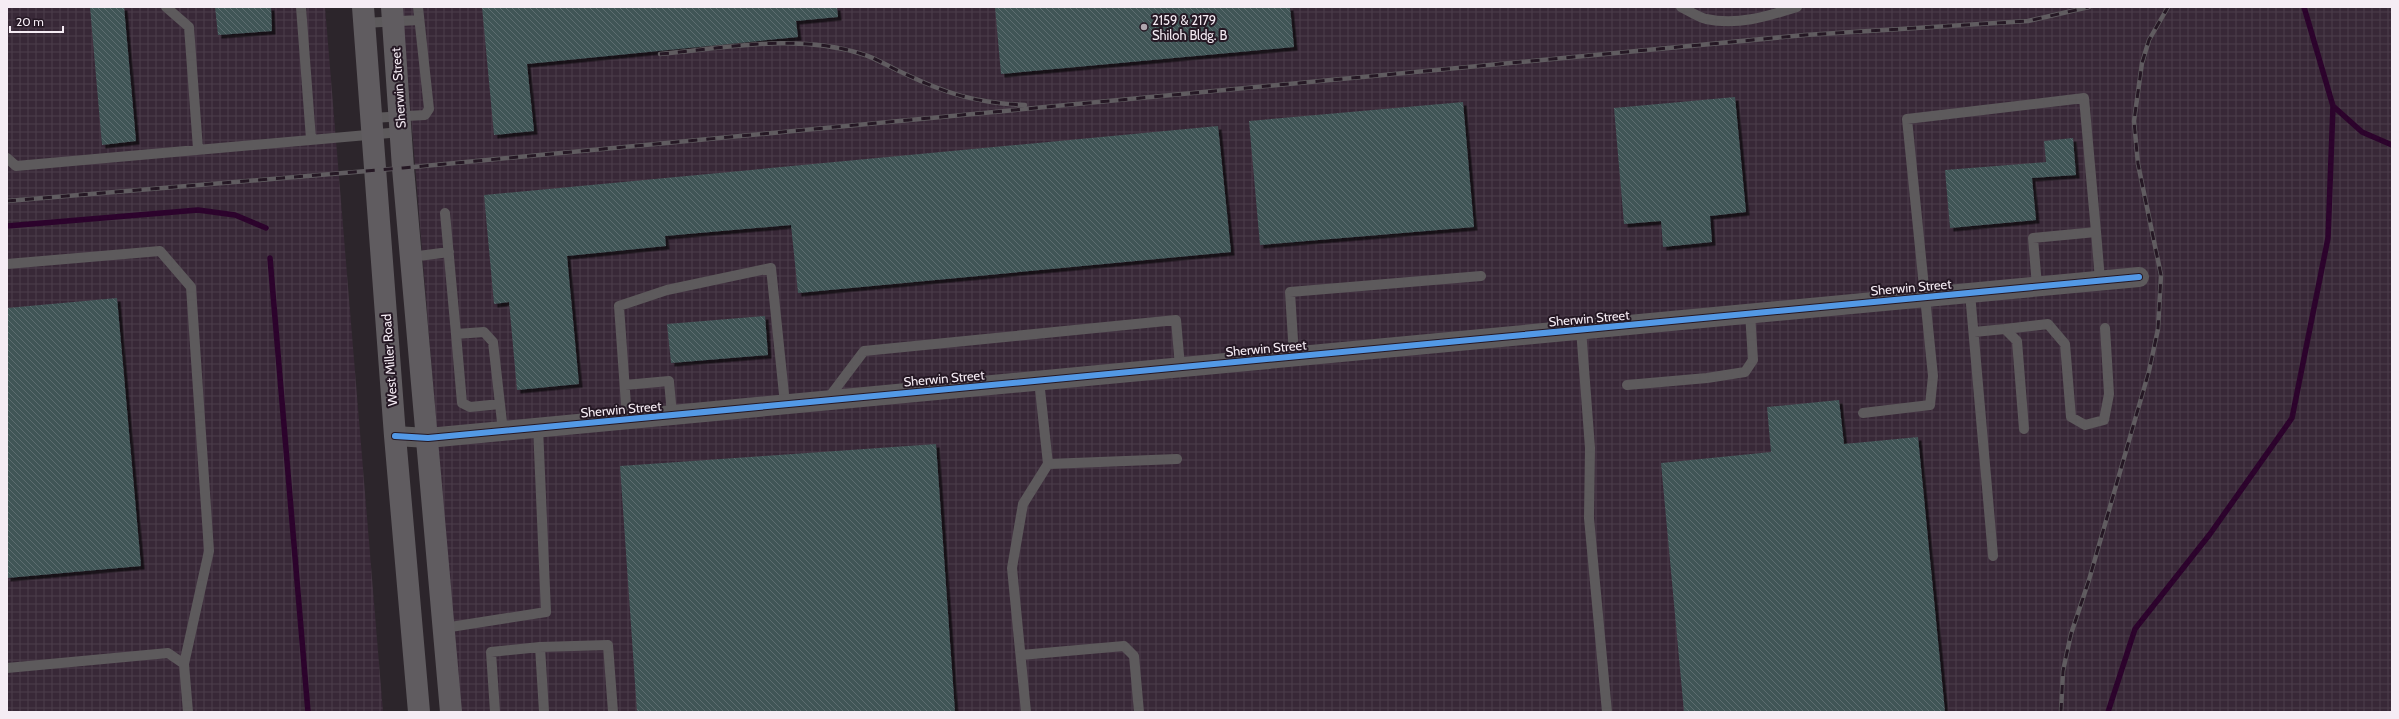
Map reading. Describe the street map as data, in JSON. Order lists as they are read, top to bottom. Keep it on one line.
{"streets":{"main road":["Sherwin Street","West Miller Road"]},"crossings":[["Sherwin Street","West Miller Road"]],"places":["2159 & 2179 Shiloh Bldg. B"],"scale_bar":"20 m"}
